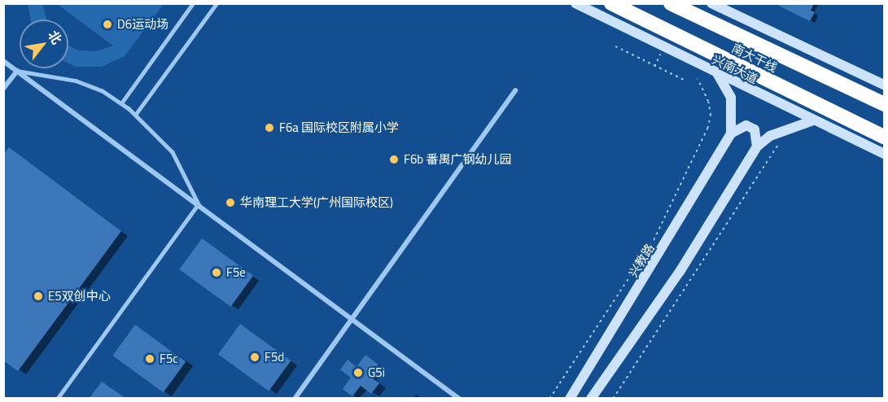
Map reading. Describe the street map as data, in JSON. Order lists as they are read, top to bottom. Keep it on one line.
{"streets":{"highway":["南大干线"],"street":["兴南大道","兴教路"]},"places":["D6运动场","F6a 国际校区附属小学","F6b 番禺广钢幼儿园","华南理工大学(广州国际校区)","F5e","E5双创中心","F5d","F5c","G5i"],"north":"top right"}
